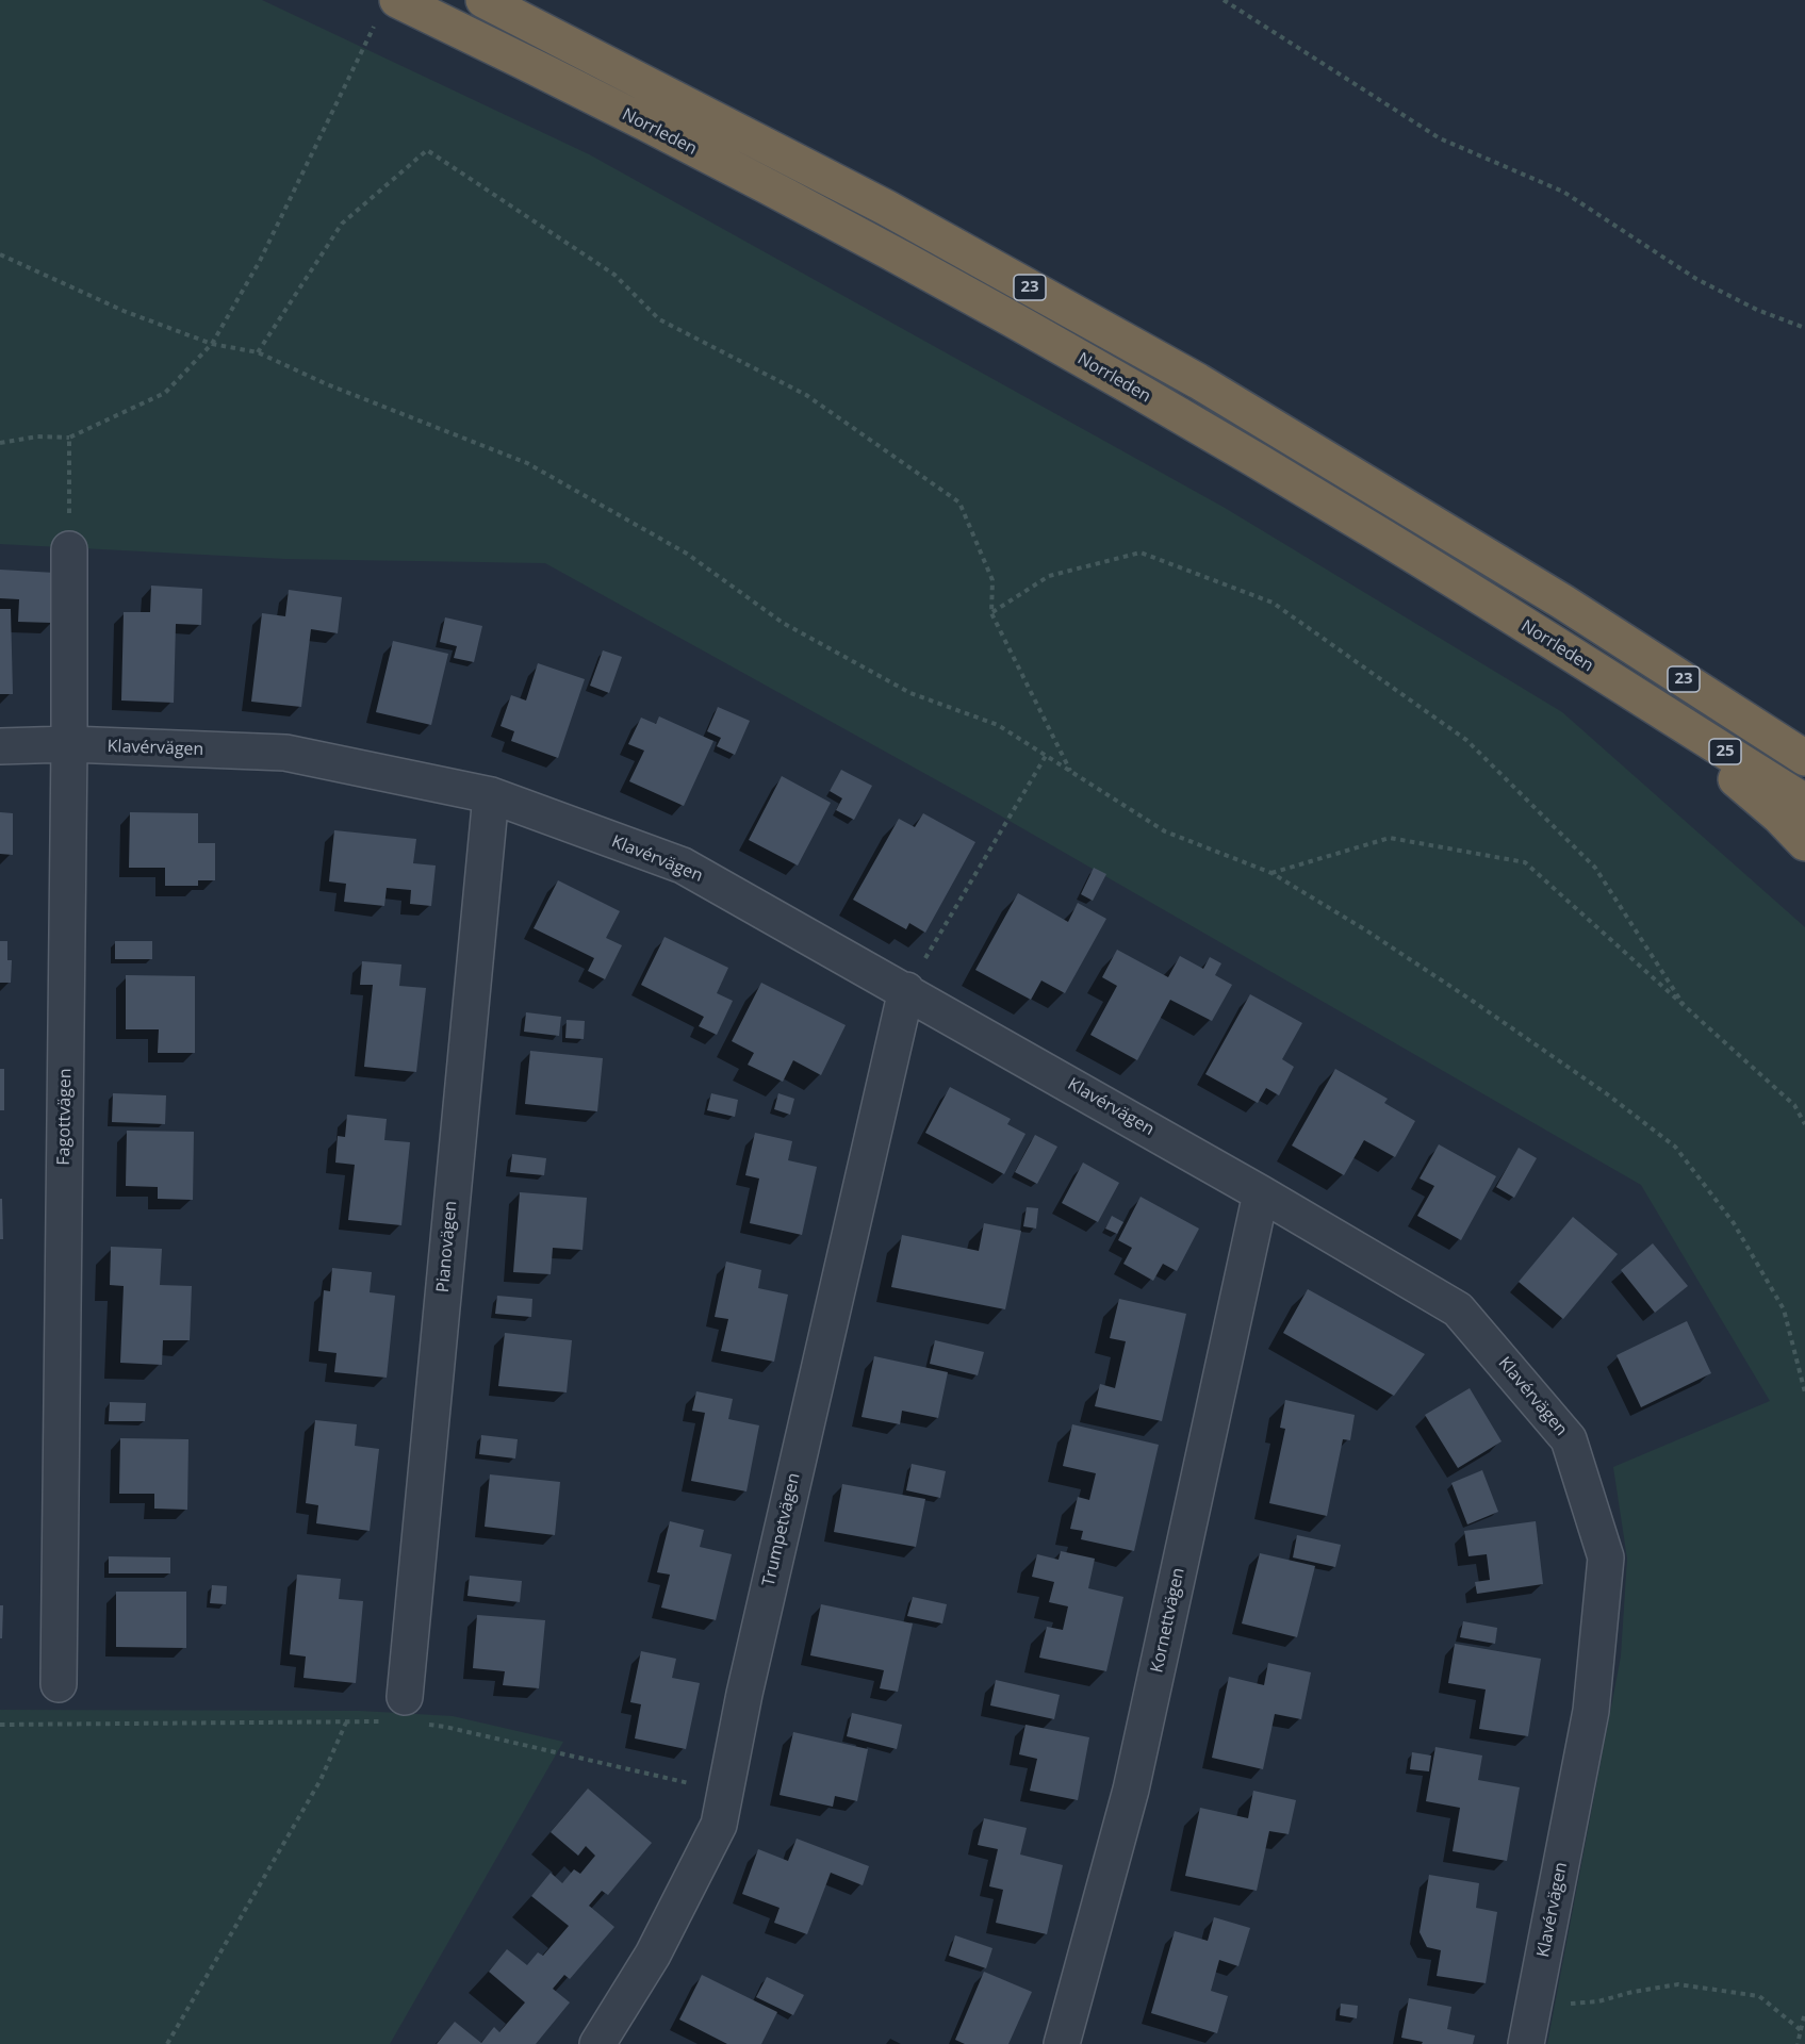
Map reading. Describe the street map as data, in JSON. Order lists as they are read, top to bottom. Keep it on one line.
{"streets":{"highway":["Norrleden","23","25"],"street":["Klavérvägen","Fagottvägen","Pianovägen","Trumpetvägen","Kornettvägen"]},"crossings":[["Norrleden","23"],["Klavérvägen","Fagottvägen"],["Klavérvägen","Pianovägen"],["Klavérvägen","Trumpetvägen"],["Klavérvägen","Kornettvägen"]]}
